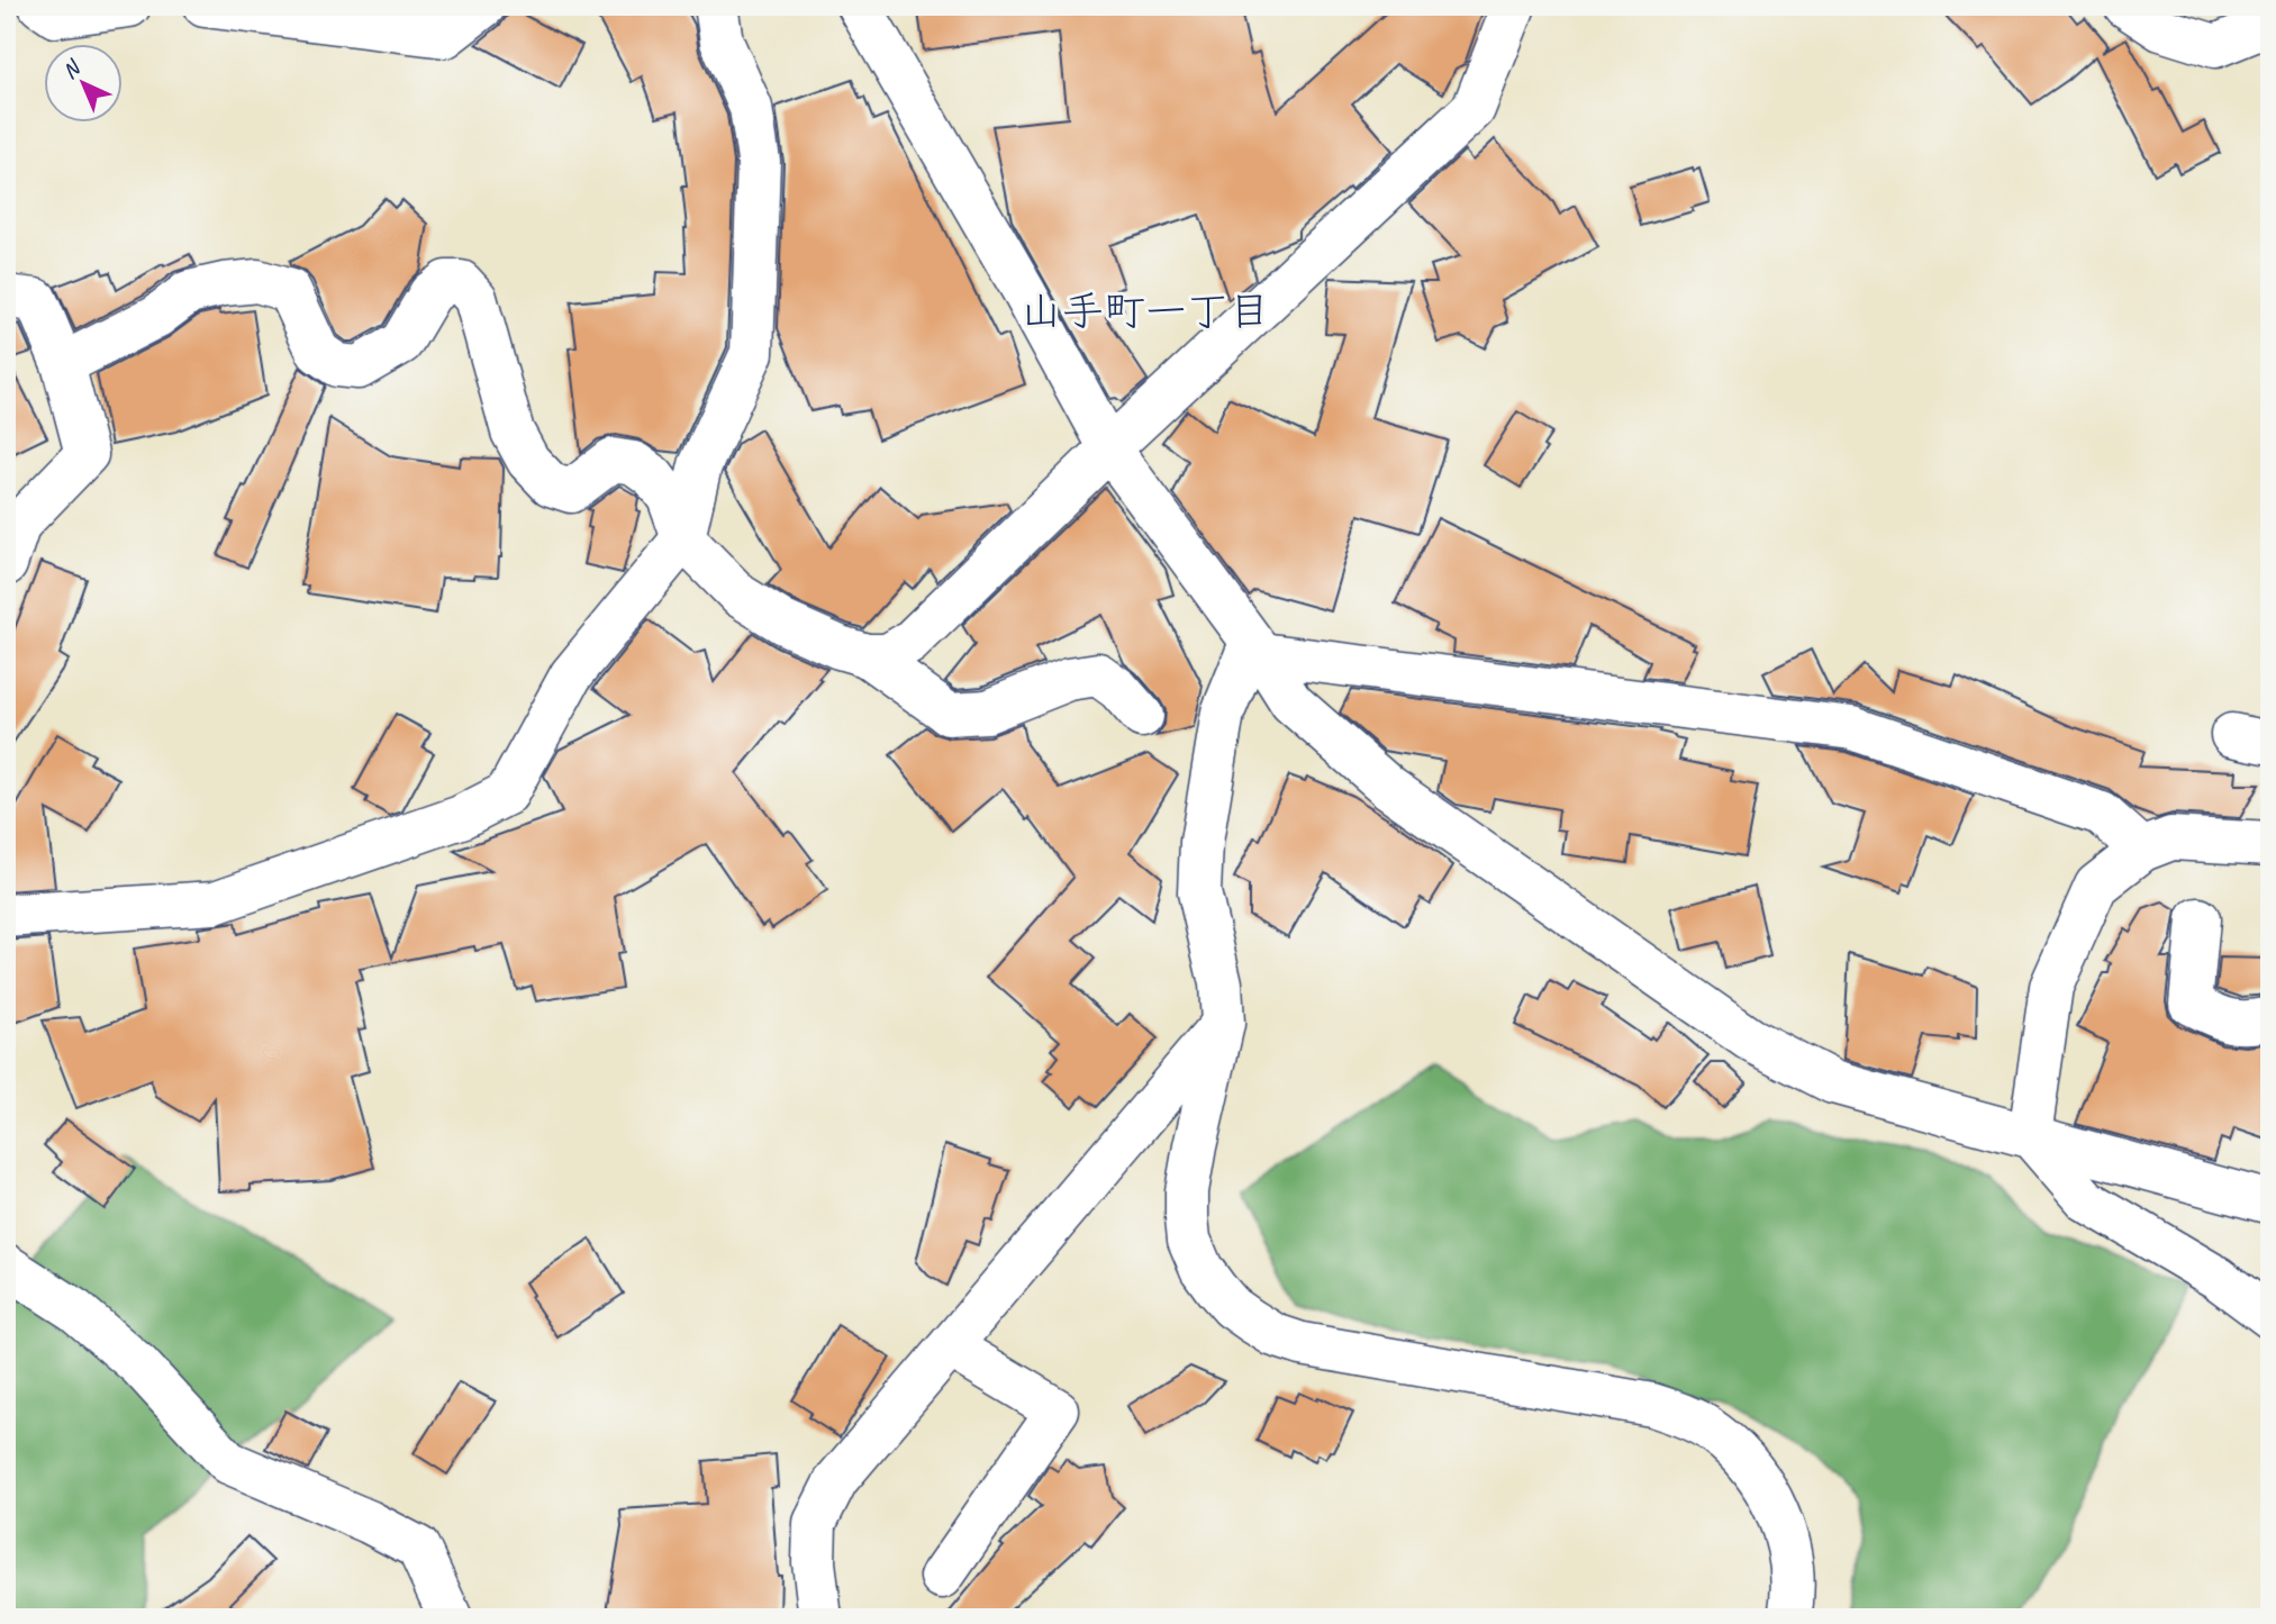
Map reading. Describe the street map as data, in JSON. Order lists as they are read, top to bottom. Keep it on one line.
{"districts":["山手町一丁目"],"north":"top left"}
